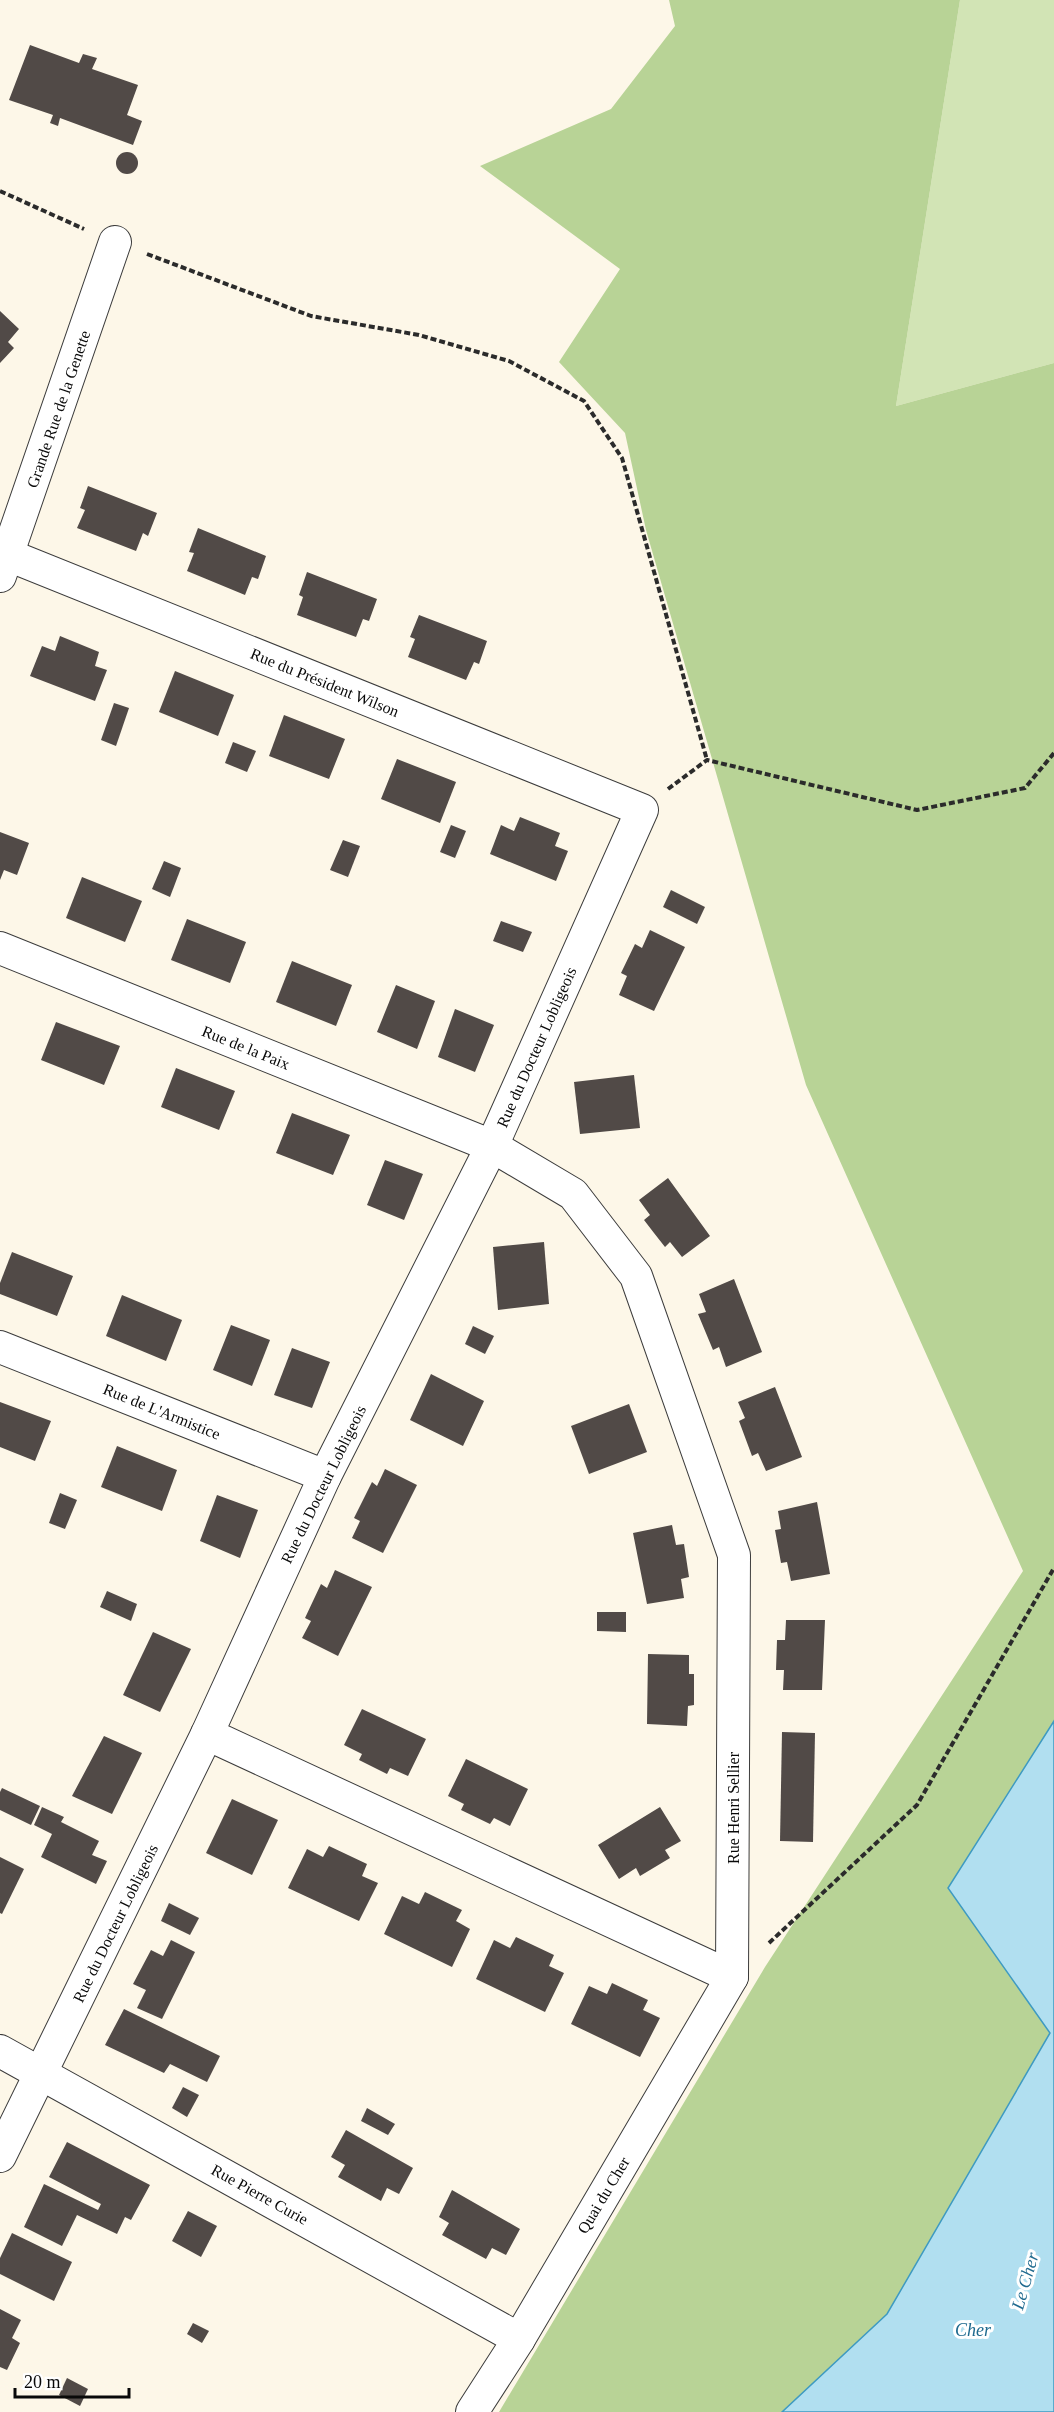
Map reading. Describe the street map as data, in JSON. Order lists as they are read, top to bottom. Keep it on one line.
{"streets":{"street":["Grande Rue de la Genette","Rue du Président Wilson","Rue de la Paix","Rue du Docteur Lobligeois","Rue de L'Armistice","Rue Henri Sellier","Rue Pierre Curie","Quai du Cher"]},"crossings":[["Grande Rue de la Genette","Rue du Président Wilson"],["Rue du Président Wilson","Rue du Docteur Lobligeois"],["Rue de la Paix","Rue du Docteur Lobligeois"],["Rue de la Paix","Rue Henri Sellier"],["Rue du Docteur Lobligeois","Rue de L'Armistice"],["Rue du Docteur Lobligeois","Rue Henri Sellier"],["Rue du Docteur Lobligeois","Rue Pierre Curie"],["Rue Henri Sellier","Quai du Cher"],["Rue Pierre Curie","Quai du Cher"]],"water":["Le Cher","Cher"],"scale_bar":"20 m"}
